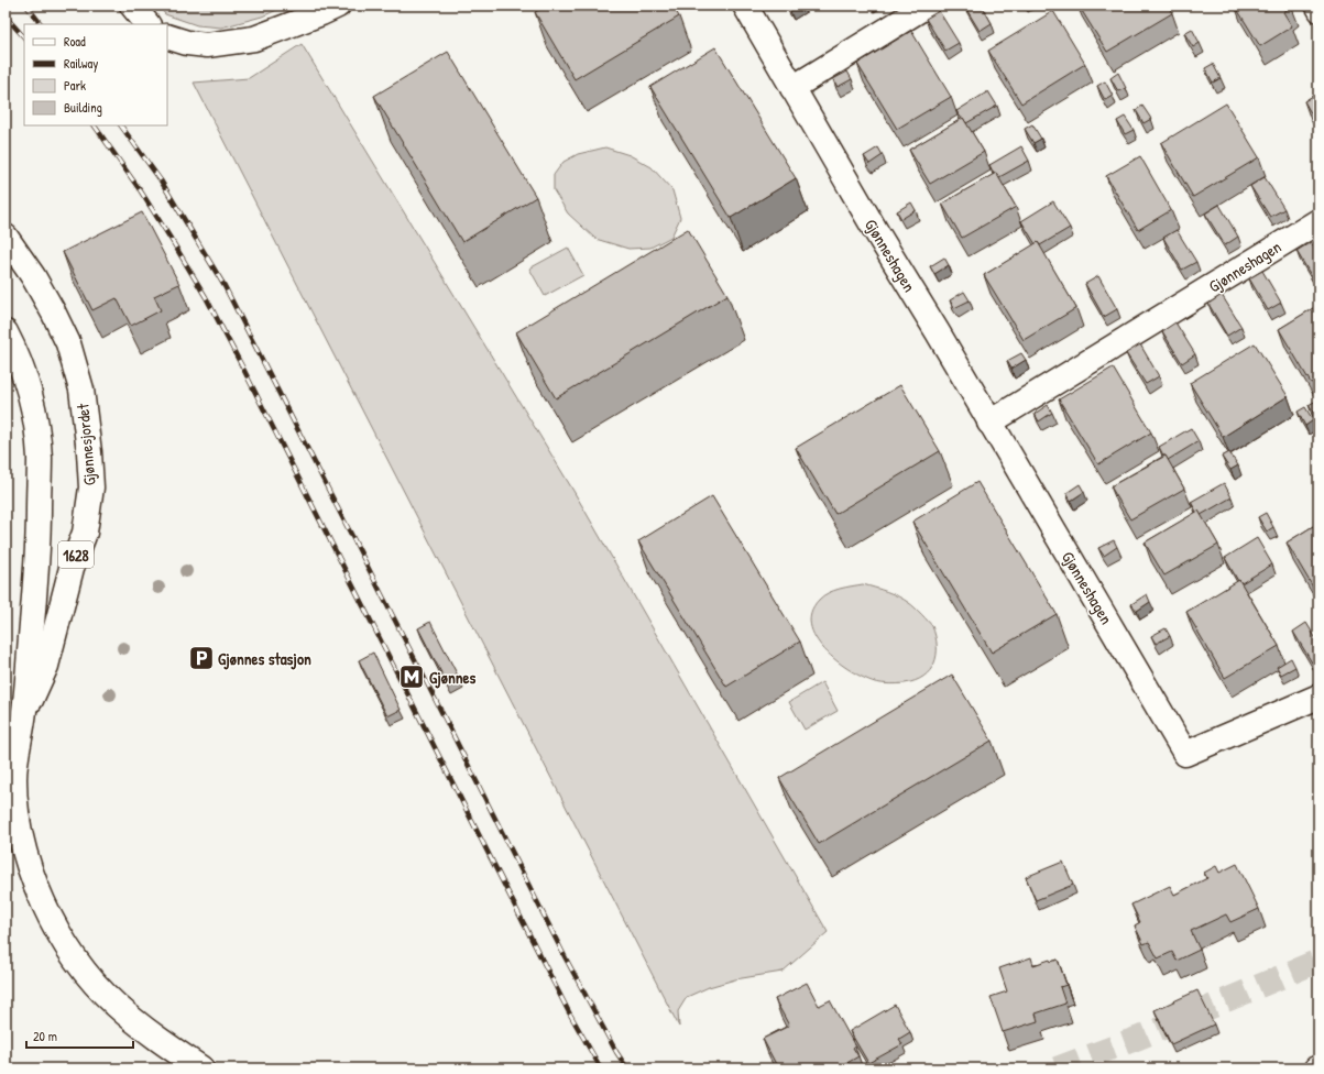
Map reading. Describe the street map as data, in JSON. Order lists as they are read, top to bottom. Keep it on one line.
{"streets":{"street":["Gjønneshagen","Gjønnesjordet","1628"]},"places":{"parking":["Gjønnes stasjon"],"metro station":["Gjønnes"]},"legend":["Road","Railway","Park","Building"],"scale_bar":"20 m"}
